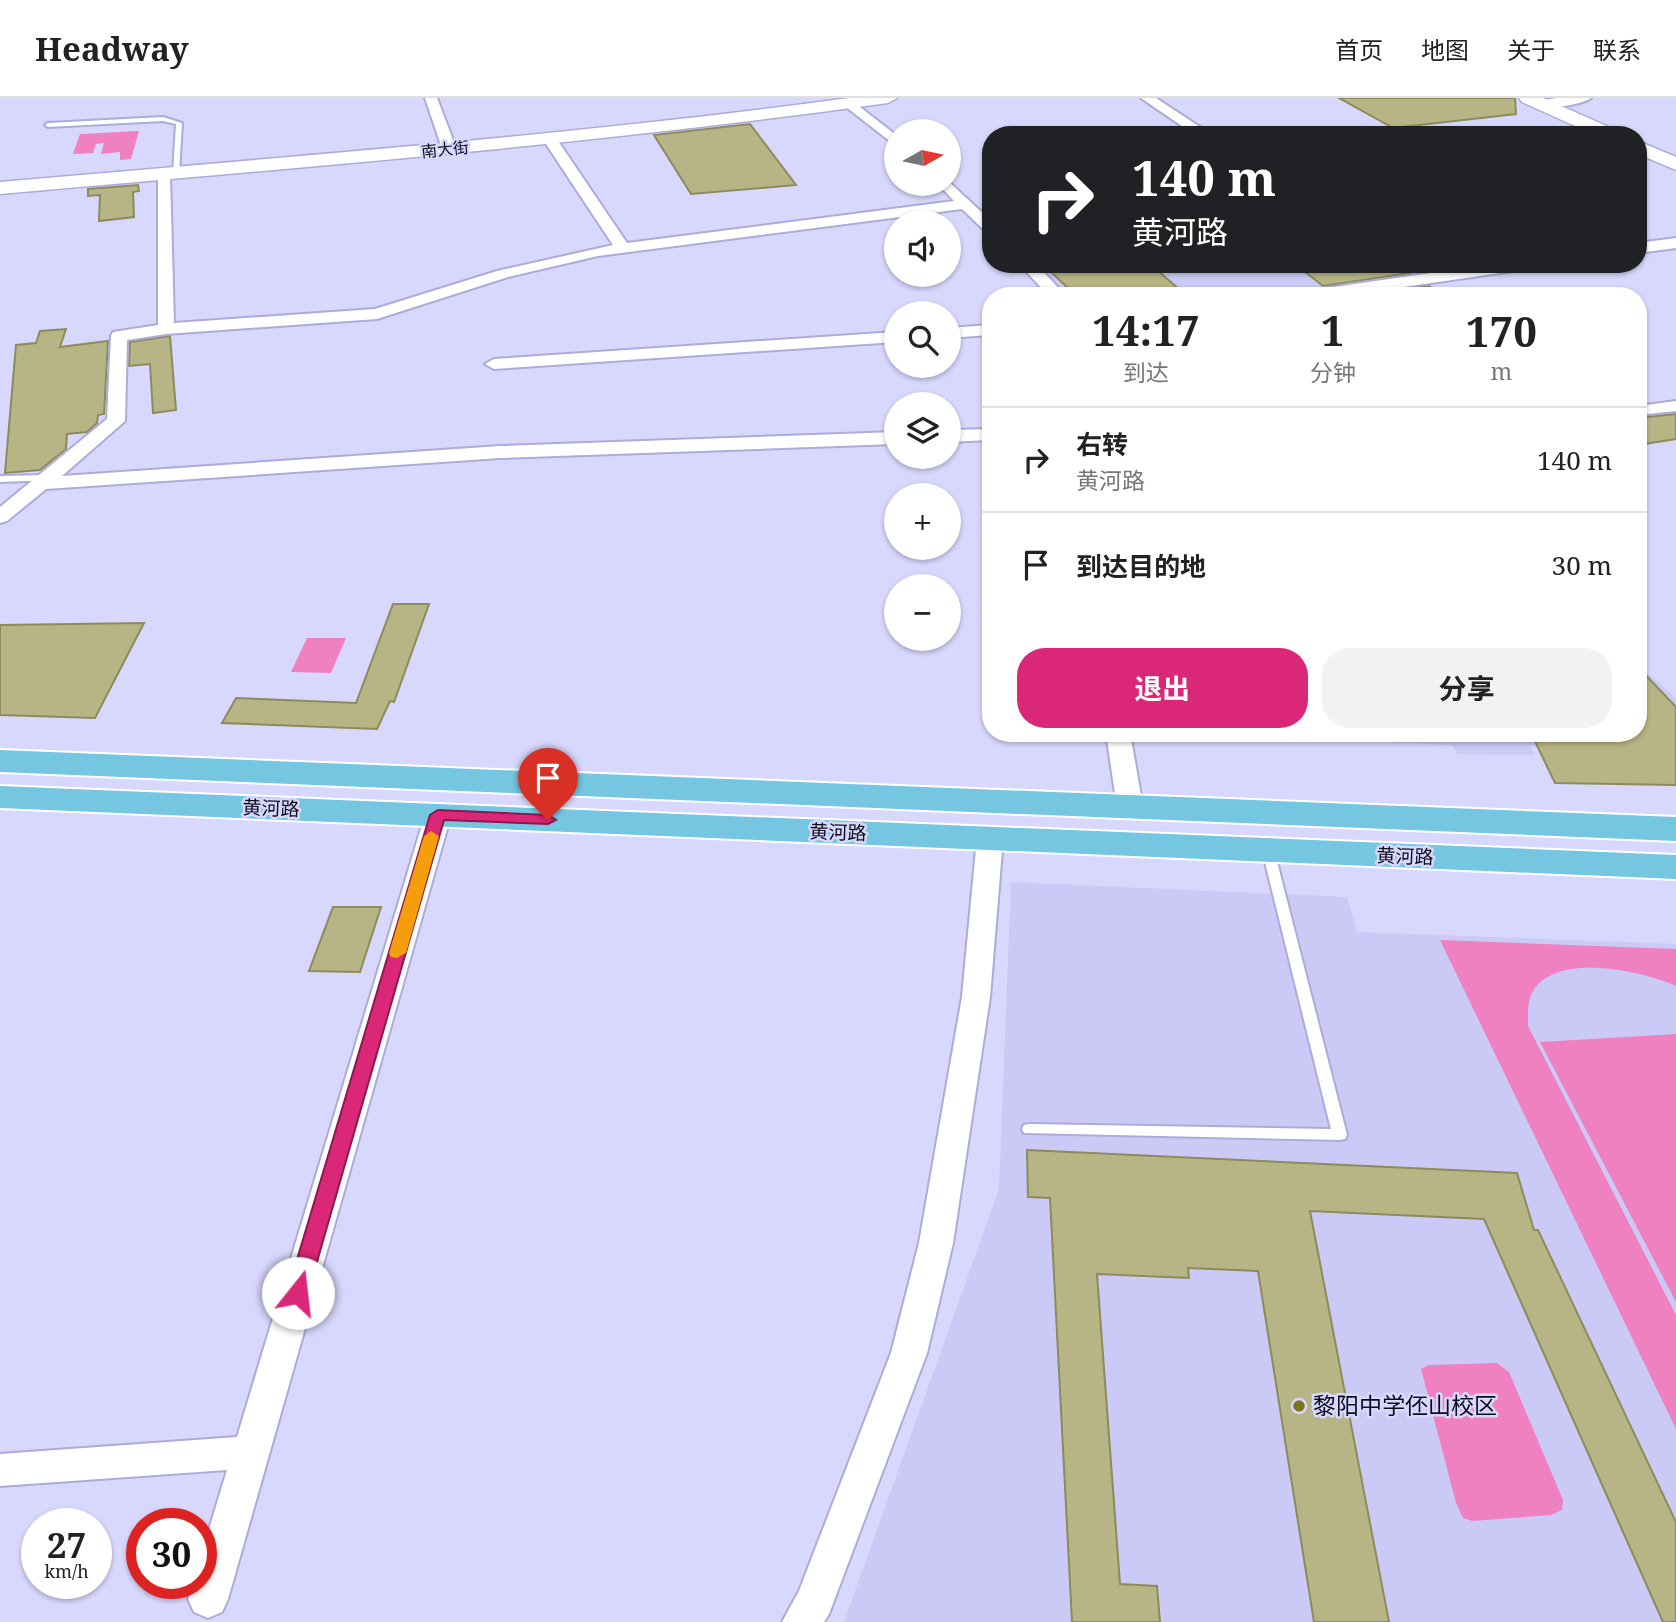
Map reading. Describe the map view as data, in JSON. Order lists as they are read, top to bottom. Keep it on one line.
{"streets":{"main road":["黄河路"],"street":["南大街"]},"places":["黎阳中学伾山校区"],"north":"right","page":{"header":"Headway","nav":["首页","地图","关于","联系"],"map_buttons":["+","−"],"turn":["140 m","黄河路"],"eta":["14:17","到达","1","分钟","170","m"],"list":[{"name":"右转","note":"黄河路","value":"140 m"},{"name":"到达目的地","value":"30 m"}],"buttons":["退出","分享"],"speed":"27 km/h","limit":"30"}}
